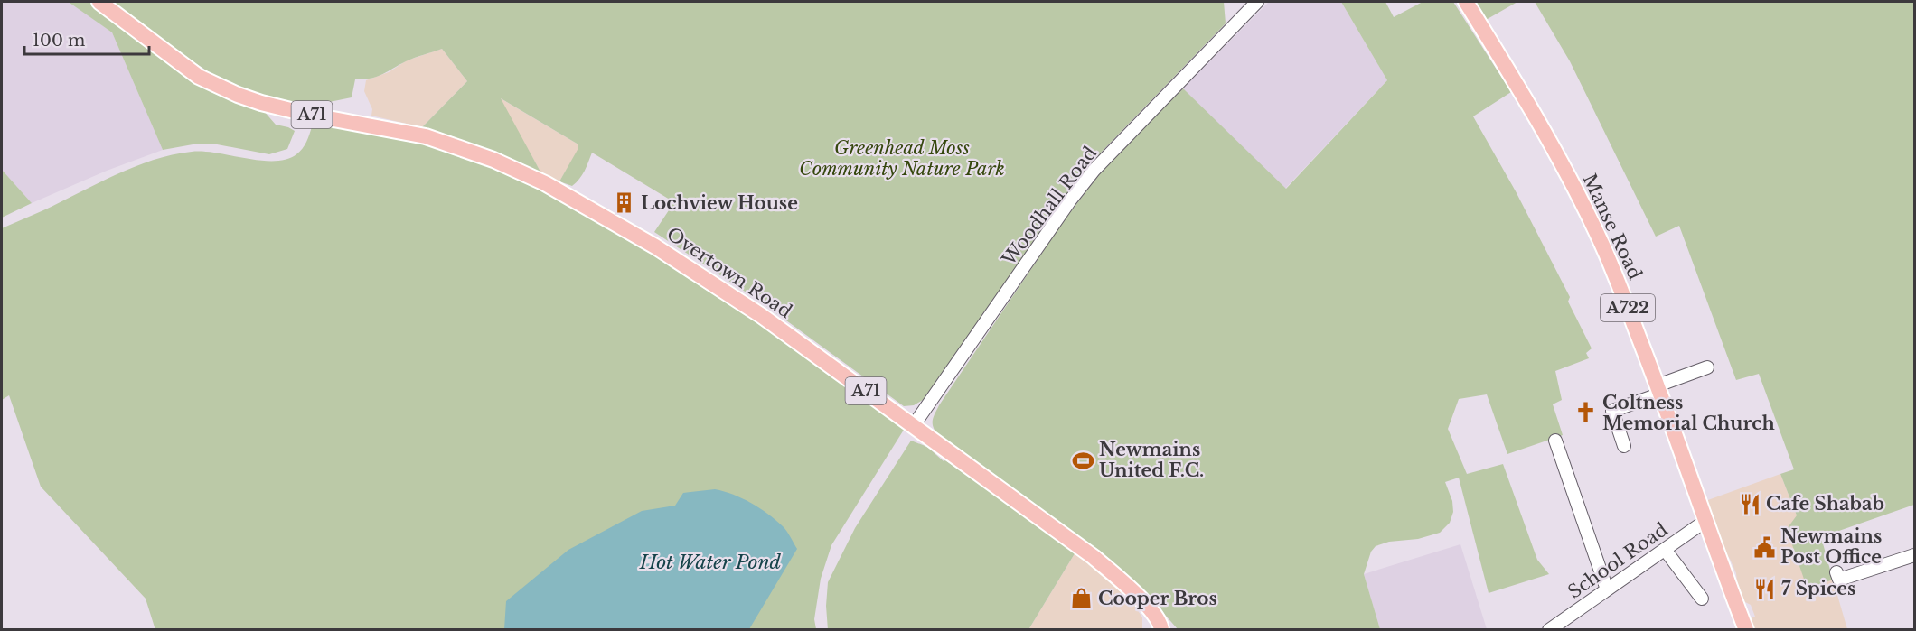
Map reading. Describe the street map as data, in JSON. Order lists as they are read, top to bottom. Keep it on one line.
{"streets":{"main road":["A71","Manse Road","Overtown Road","A722"],"street":["Woodhall Road","School Road"]},"crossings":[["Woodhall Road","Overtown Road"],["Manse Road","School Road"]],"water":["Hot Water Pond"],"parks":["Greenhead Moss Community Nature Park"],"places":{"building":["Lochview House"],"church":["Coltness Memorial Church"],"sports":["Newmains United F.C."],"restaurant":["Cafe Shabab","7 Spices"],"public building":["Newmains Post Office"],"shop":["Cooper Bros"]},"scale_bar":"100 m"}
